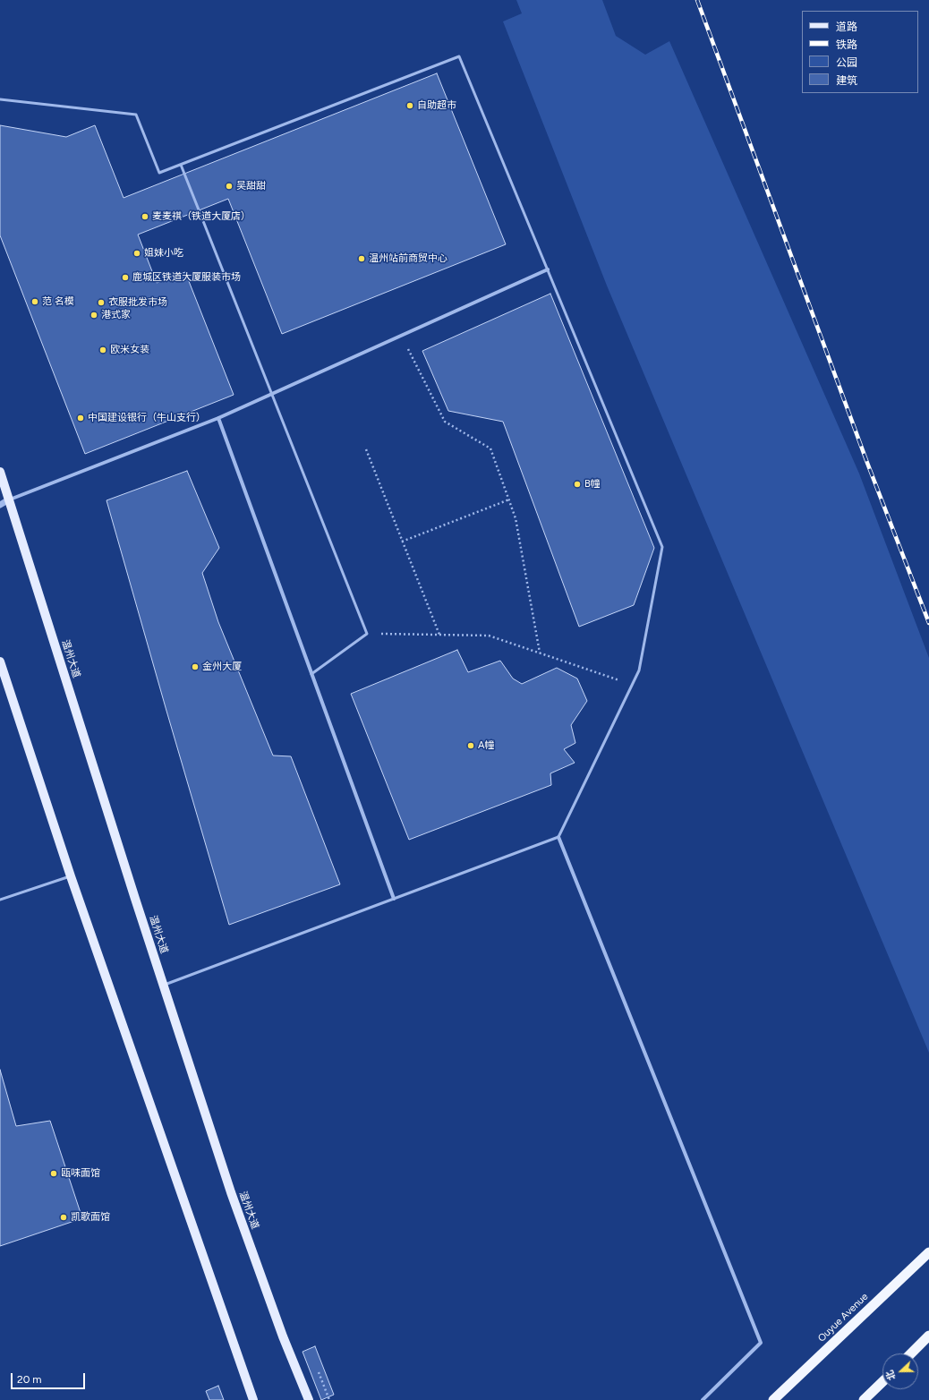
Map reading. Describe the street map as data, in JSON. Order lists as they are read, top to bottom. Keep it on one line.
{"streets":{"highway":["Ouyue Avenue"],"main road":["温州大道"]},"places":["自助超市","吴甜甜","麦麦祺（铁道大厦店）","姐妹小吃","温州站前商贸中心","鹿城区铁道大厦服装市场","范 名模","衣服批发市场","港式家","欧米女装","中国建设银行（牛山支行）","B幢","金州大厦","A幢","瓯味面馆","凯歌面馆"],"legend":["道路","铁路","公园","建筑"],"scale_bar":"20 m","north":"left"}
